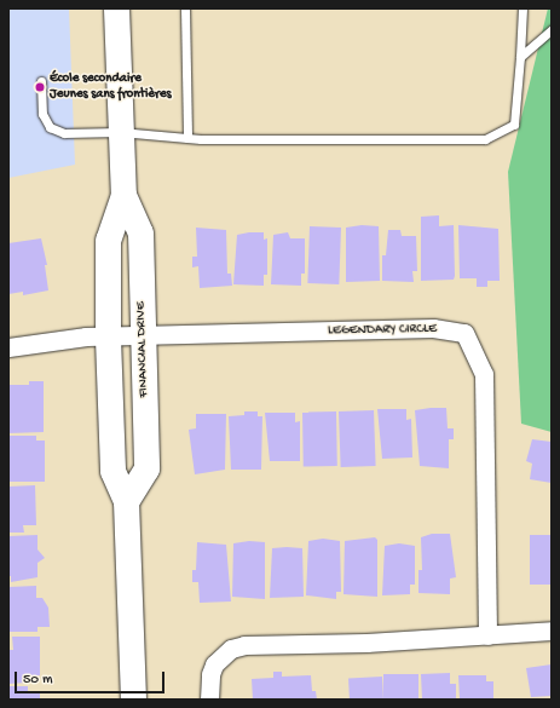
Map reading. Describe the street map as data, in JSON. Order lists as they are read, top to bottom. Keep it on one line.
{"streets":{"street":["LEGENDARY CIRCLE","FINANCIAL DRIVE"]},"crossings":[["LEGENDARY CIRCLE","FINANCIAL DRIVE"]],"places":["École secondaire Jeunes sans frontières"],"scale_bar":"50 m"}
